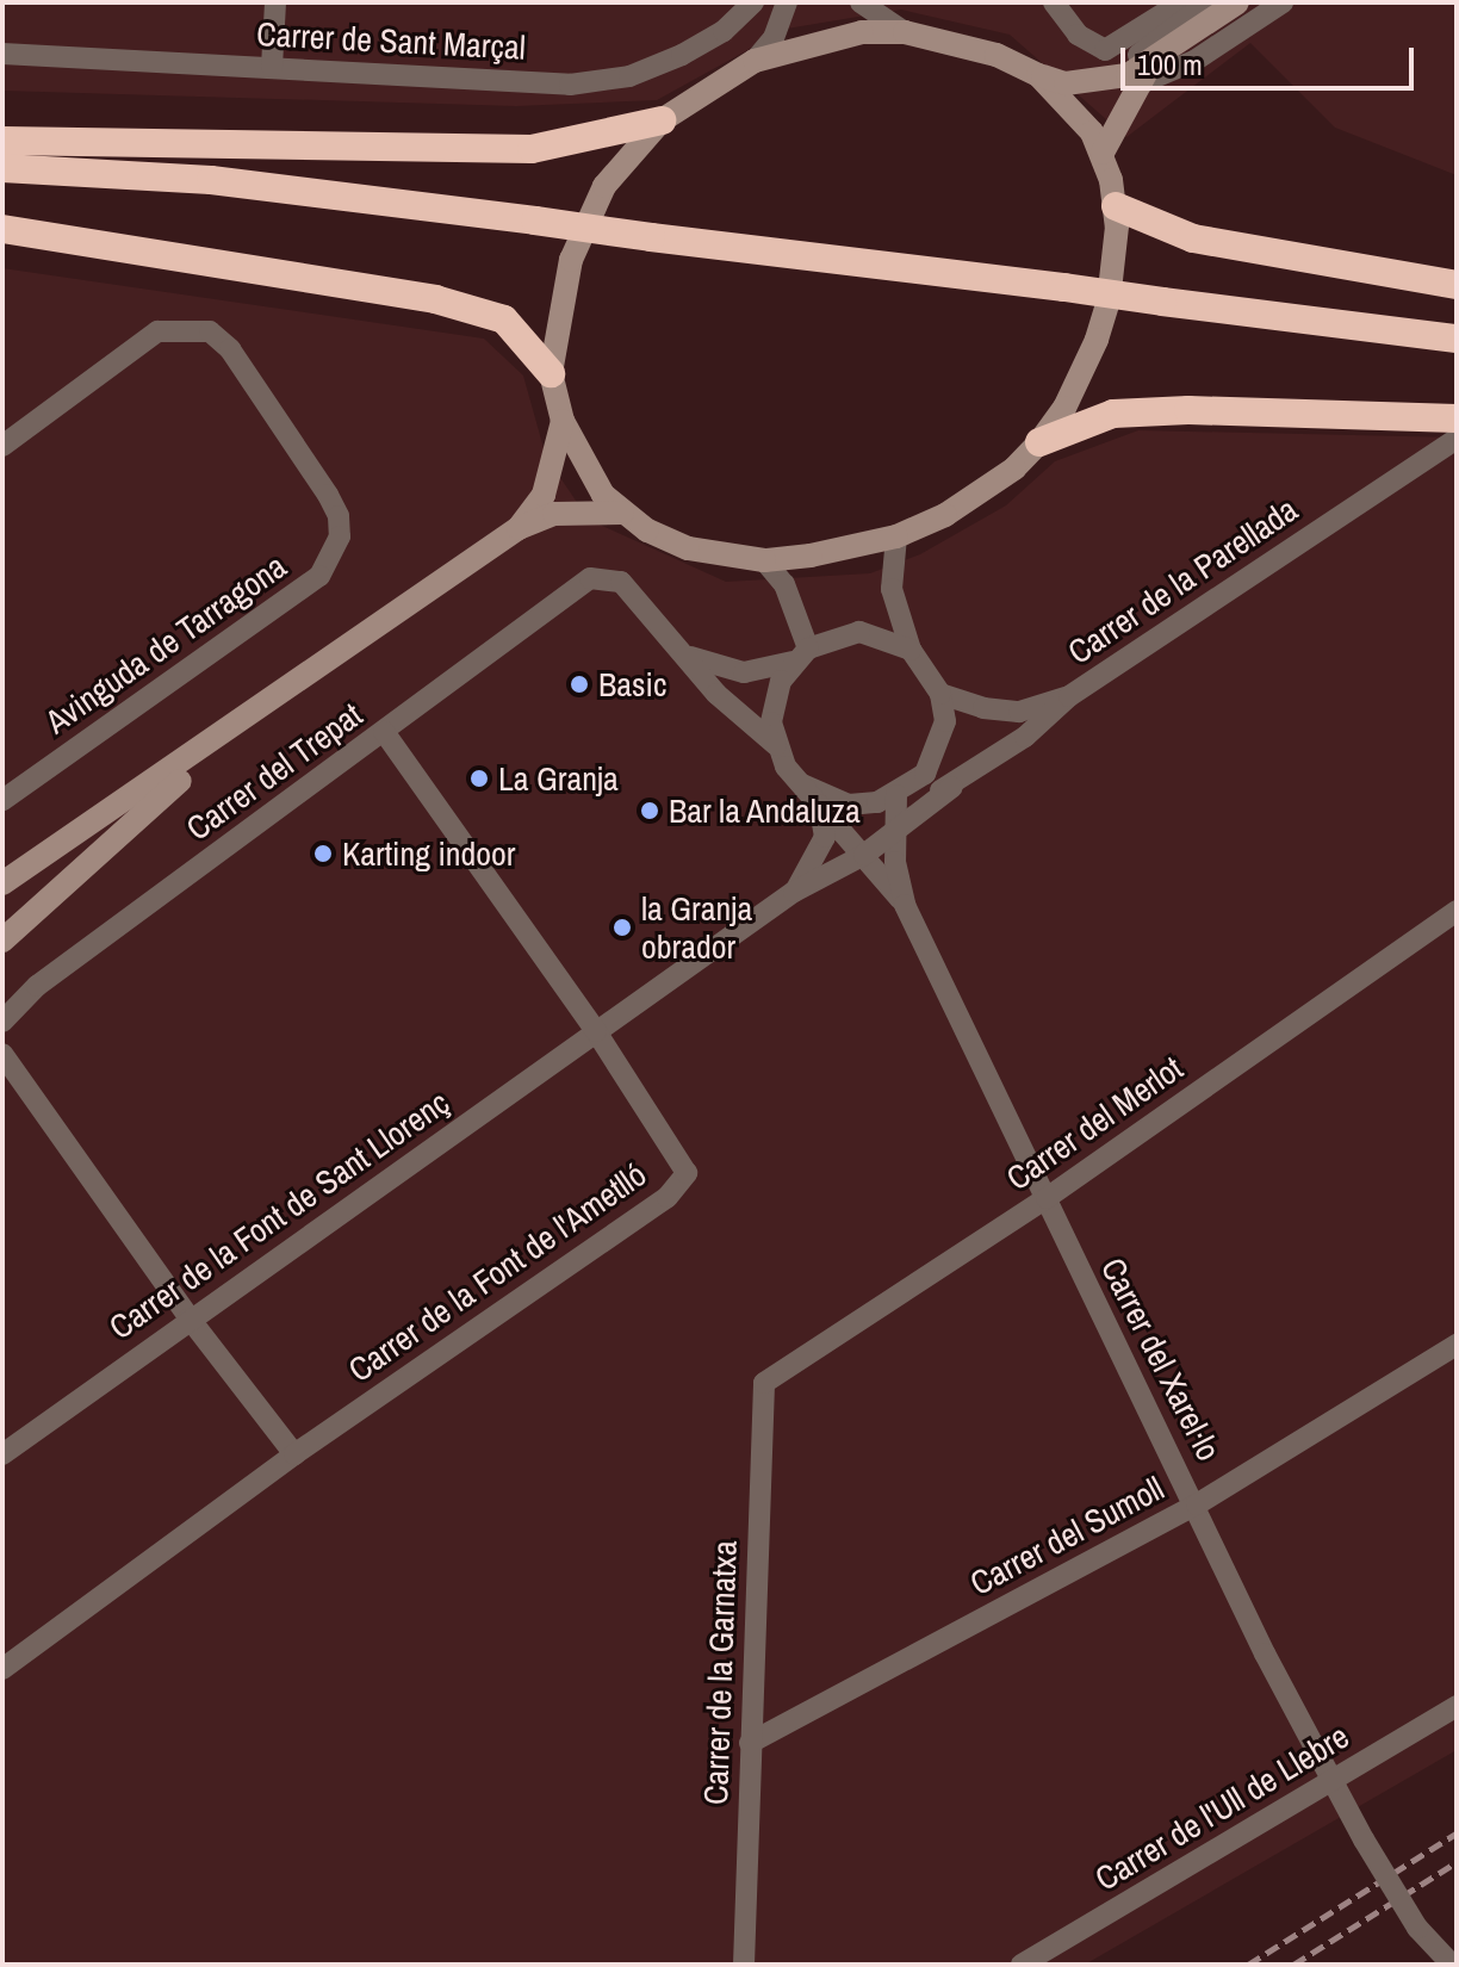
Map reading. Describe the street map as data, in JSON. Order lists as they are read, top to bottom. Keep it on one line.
{"streets":{"street":["Carrer de Sant Marçal","Carrer de la Parellada","Avinguda de Tarragona","Carrer del Trepat","Carrer del Merlot","Carrer de la Font de Sant Llorenç","Carrer de la Font de l'Ametlló","Carrer del Xarel·lo","Carrer del Sumoll","Carrer de la Garnatxa","Carrer de l'Ull de Llebre"]},"crossings":[["Carrer de la Parellada","Carrer de la Font de Sant Llorenç"],["Carrer de la Parellada","Carrer de la Font de l'Ametlló"],["Carrer del Trepat","Carrer de la Font de l'Ametlló"],["Carrer del Merlot","Carrer del Xarel·lo"],["Carrer del Merlot","Carrer de la Garnatxa"],["Carrer de la Font de Sant Llorenç","Carrer de la Font de l'Ametlló"],["Carrer del Xarel·lo","Carrer del Sumoll"],["Carrer del Xarel·lo","Carrer de l'Ull de Llebre"],["Carrer del Sumoll","Carrer de la Garnatxa"]],"places":["Basic","La Granja","Bar la Andaluza","Karting indoor","la Granja obrador"],"scale_bar":"100 m"}
